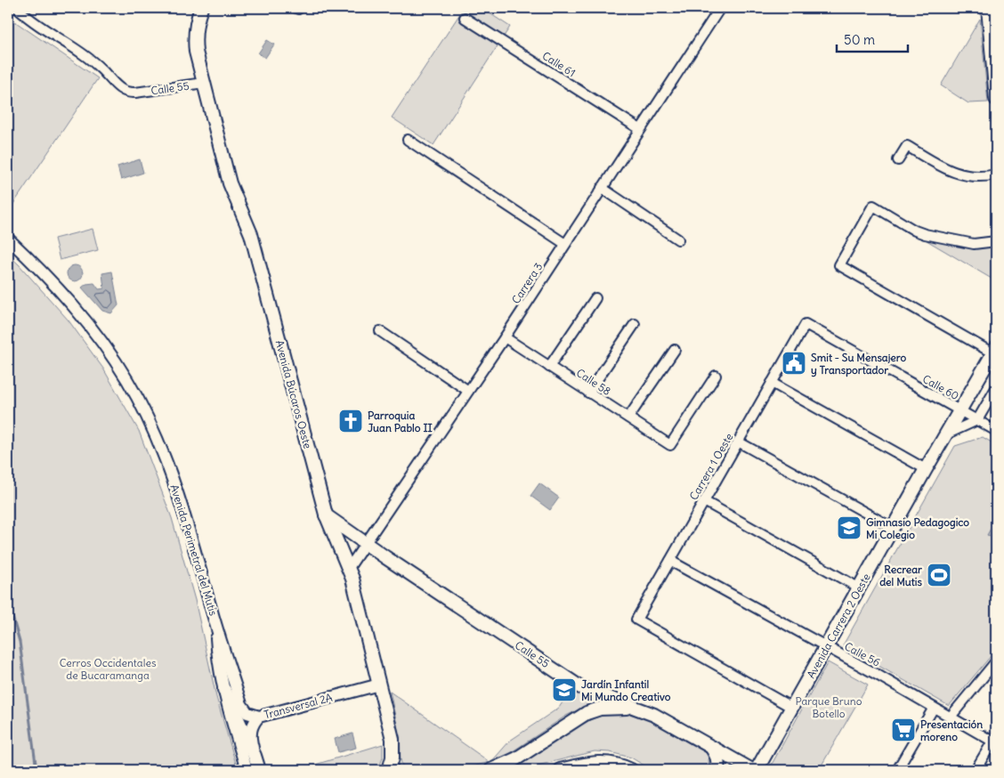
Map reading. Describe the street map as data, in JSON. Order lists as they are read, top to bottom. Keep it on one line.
{"streets":{"main road":["Calle 55","Avenida Búcaros Oeste","Avenida Carrera 2 Oeste"],"street":["Calle 61","Carrera 3","Calle 58","Calle 60","Carrera 1 Oeste","Avenida Perimetral del Mutis","Calle 56","Transversal 2A"]},"crossings":[["Calle 61","Carrera 3"],["Calle 55","Carrera 3"],["Calle 55","Avenida Búcaros Oeste"],["Carrera 3","Calle 58"],["Carrera 3","Avenida Búcaros Oeste"],["Calle 60","Carrera 1 Oeste"],["Calle 60","Avenida Carrera 2 Oeste"],["Avenida Búcaros Oeste","Transversal 2A"],["Carrera 1 Oeste","Avenida Carrera 2 Oeste"],["Carrera 1 Oeste","Calle 56"],["Avenida Perimetral del Mutis","Transversal 2A"],["Avenida Carrera 2 Oeste","Calle 56"]],"parks":["Cerros Occidentales de Bucaramanga","Parque Bruno Botello"],"places":{"public building":["Smit - Su Mensajero y Transportador"],"church":["Parroquia Juan Pablo II"],"school or university":["Gimnasio Pedagogico Mi Colegio","Jardín Infantil Mi Mundo Creativo"],"sports":["Recrear del Mutis"],"supermarket":["Presentación moreno"]},"scale_bar":"50 m"}
